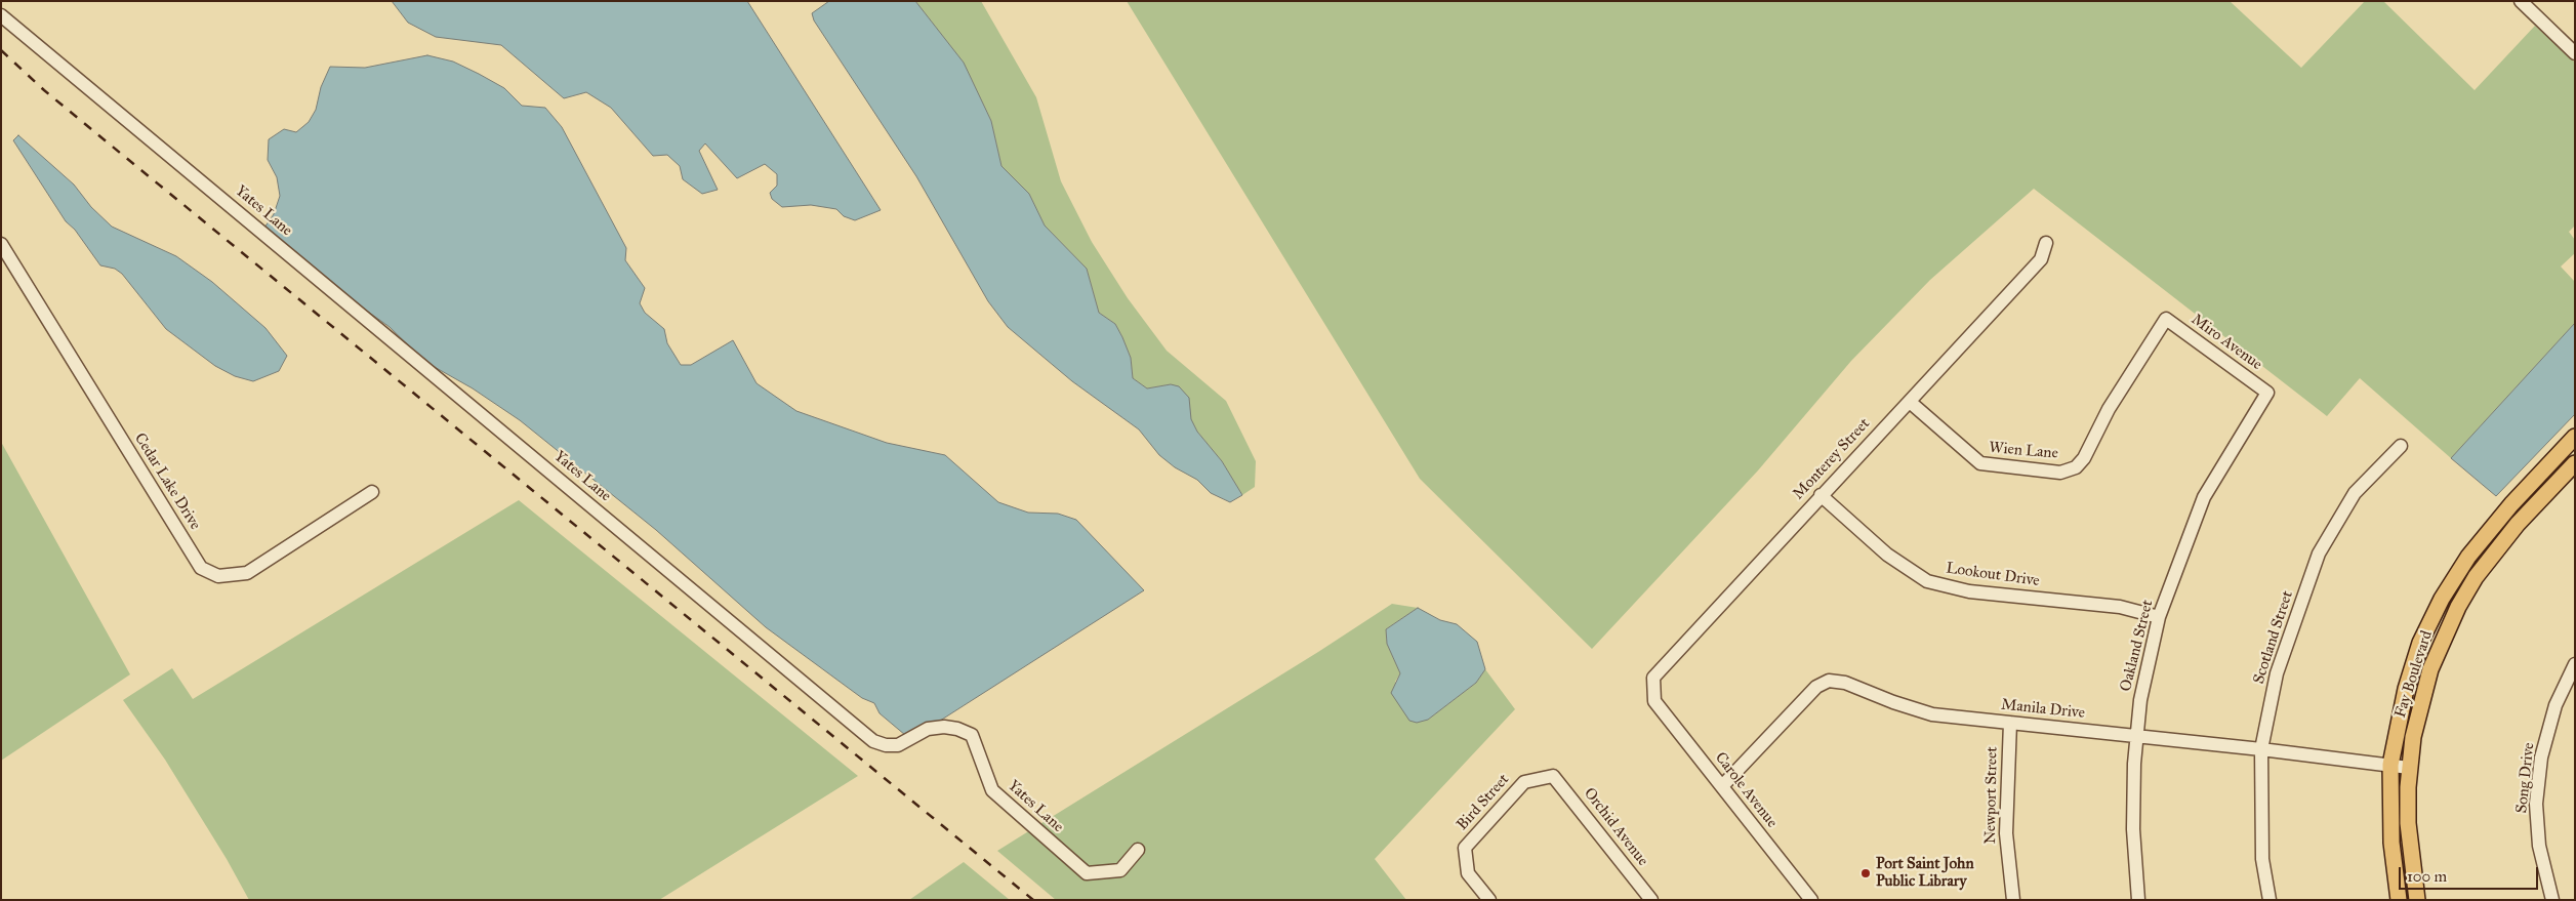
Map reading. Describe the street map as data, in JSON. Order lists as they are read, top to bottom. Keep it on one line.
{"streets":{"main road":["Fay Boulevard"],"street":["Yates Lane","Miro Avenue","Wien Lane","Monterey Street","Cedar Lake Drive","Lookout Drive","Scotland Street","Oakland Street","Manila Drive","Song Drive","Carole Avenue","Newport Street","Bird Street","Orchid Avenue"]},"crossings":[["Miro Avenue","Wien Lane"],["Miro Avenue","Oakland Street"],["Wien Lane","Monterey Street"],["Monterey Street","Lookout Drive"],["Monterey Street","Carole Avenue"],["Lookout Drive","Oakland Street"],["Scotland Street","Manila Drive"],["Oakland Street","Manila Drive"],["Fay Boulevard","Manila Drive"],["Manila Drive","Carole Avenue"],["Manila Drive","Newport Street"],["Bird Street","Orchid Avenue"]],"places":["Port Saint John Public Library"],"scale_bar":"100 m"}
